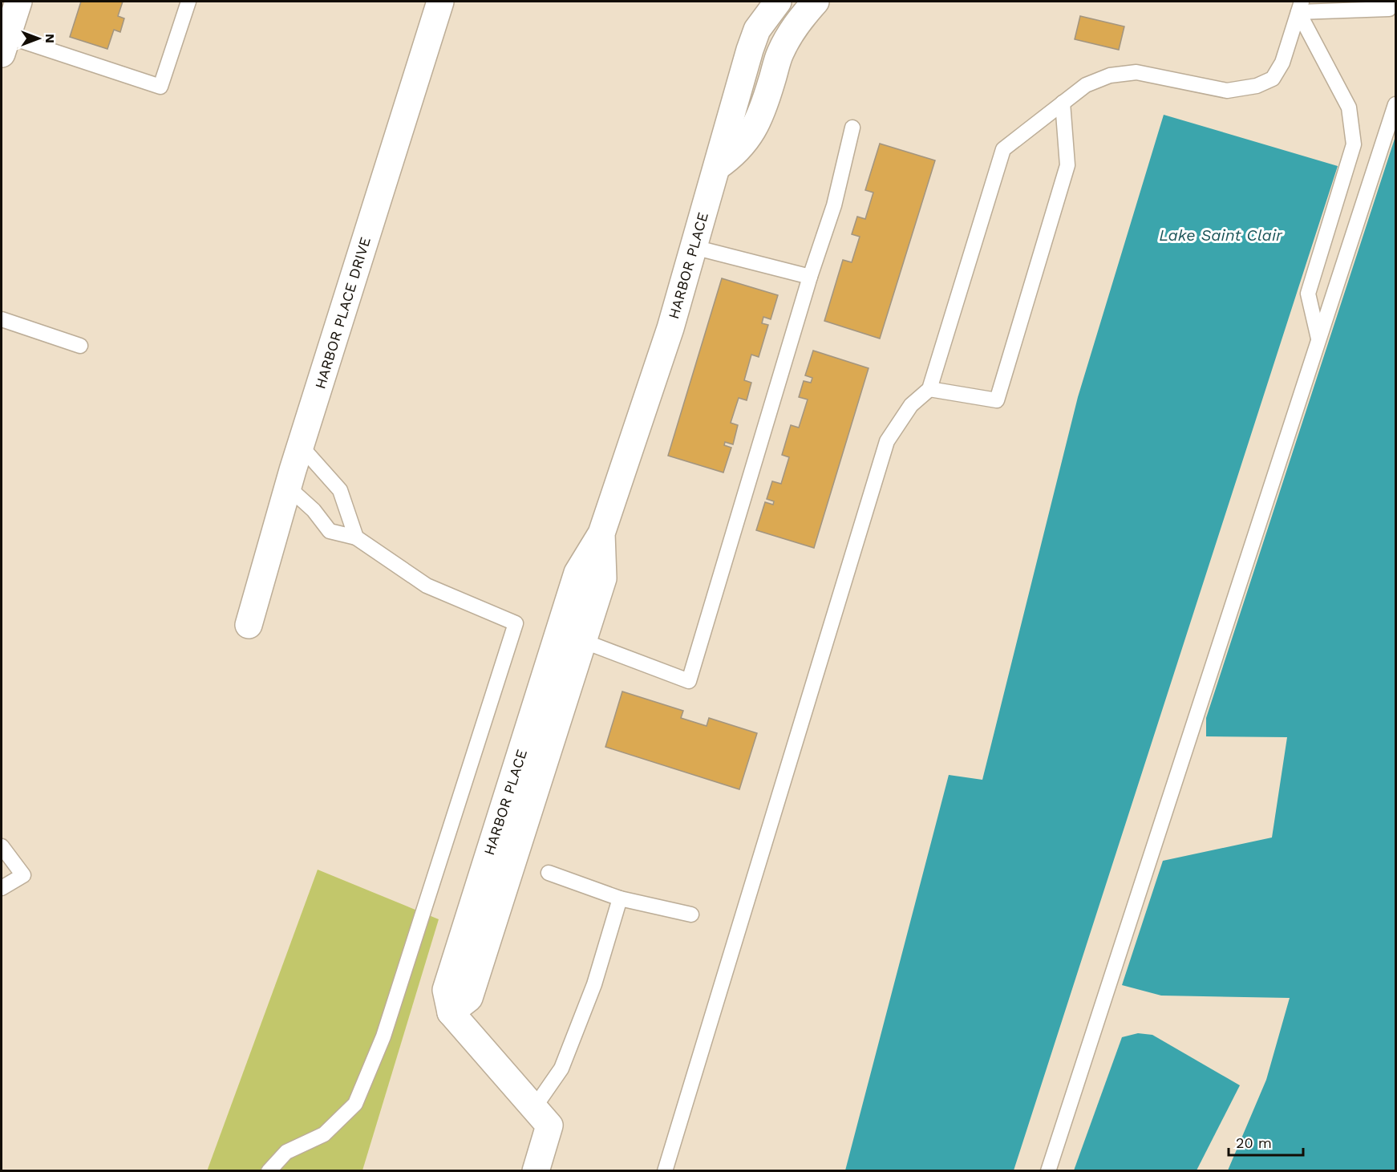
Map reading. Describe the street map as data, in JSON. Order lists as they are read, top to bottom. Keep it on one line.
{"streets":{"street":["HARBOR PLACE","HARBOR PLACE DRIVE"]},"water":["Lake Saint Clair"],"scale_bar":"20 m","north":"right"}
